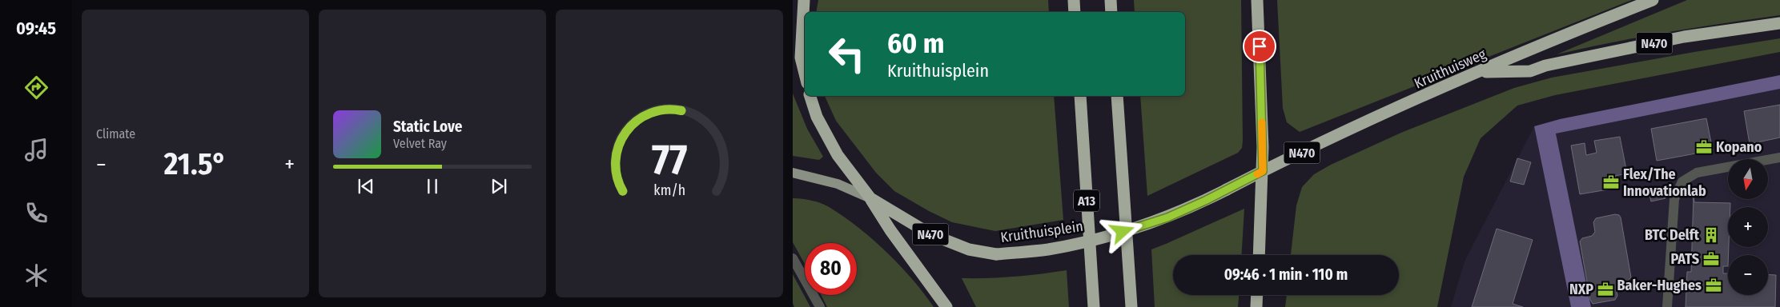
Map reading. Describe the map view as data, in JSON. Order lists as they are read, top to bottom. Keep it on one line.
{"streets":{"highway":["N470","Kruithuisweg","A13","Kruithuisplein"]},"crossings":[["N470","Kruithuisweg"],["N470","Kruithuisplein"],["Kruithuisweg","Kruithuisplein"]],"places":{"office":["Kopano","Flex/The Innovationlab","PATS","Baker-Hughes","NXP"],"building":["BTC Delft"]},"north":"bottom","page":{"tabs":"09:45","tile":"Climate","turn":["60 m","Kruithuisplein"],"song":["Static Love","Velvet Ray"],"heat":["−","21.5°","+"],"map_buttons":["+","−"],"limit":"80","trip":"09:46 · 1 min · 110 m","gauge":["77","km/h"]}}
